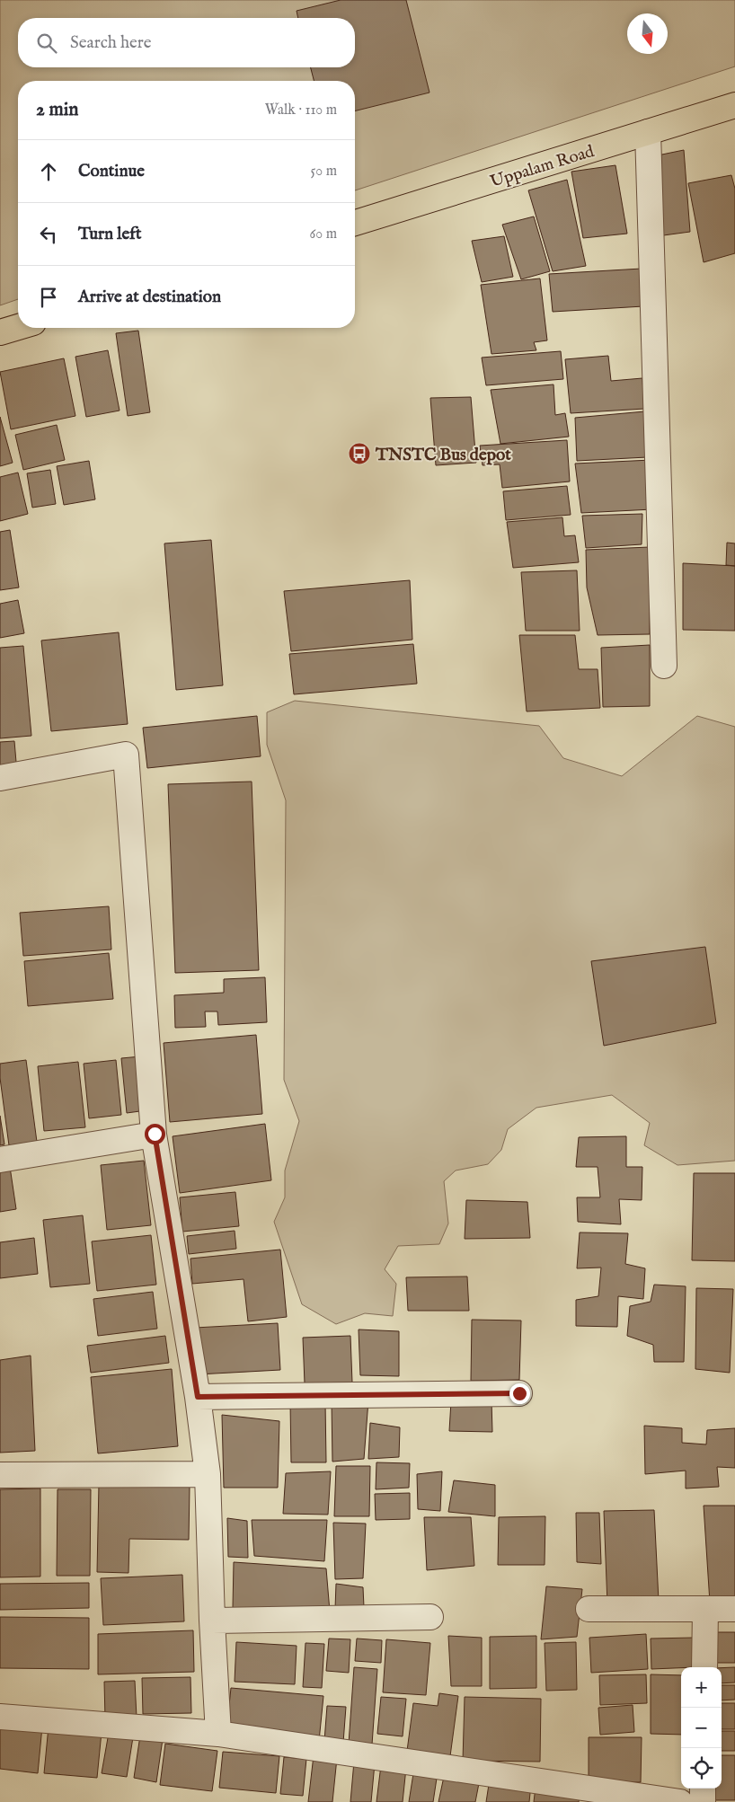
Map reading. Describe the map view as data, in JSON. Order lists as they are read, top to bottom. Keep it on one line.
{"streets":{"main road":["Uppalam Road"]},"places":{"bus stop":["TNSTC Bus depot"]},"north":"bottom","page":{"search":"Search here","heading":["2 min","Walk · 110 m"],"list":[["Continue","50 m"],["Turn left","60 m"],"Arrive at destination"],"map_buttons":["+","−"]}}
